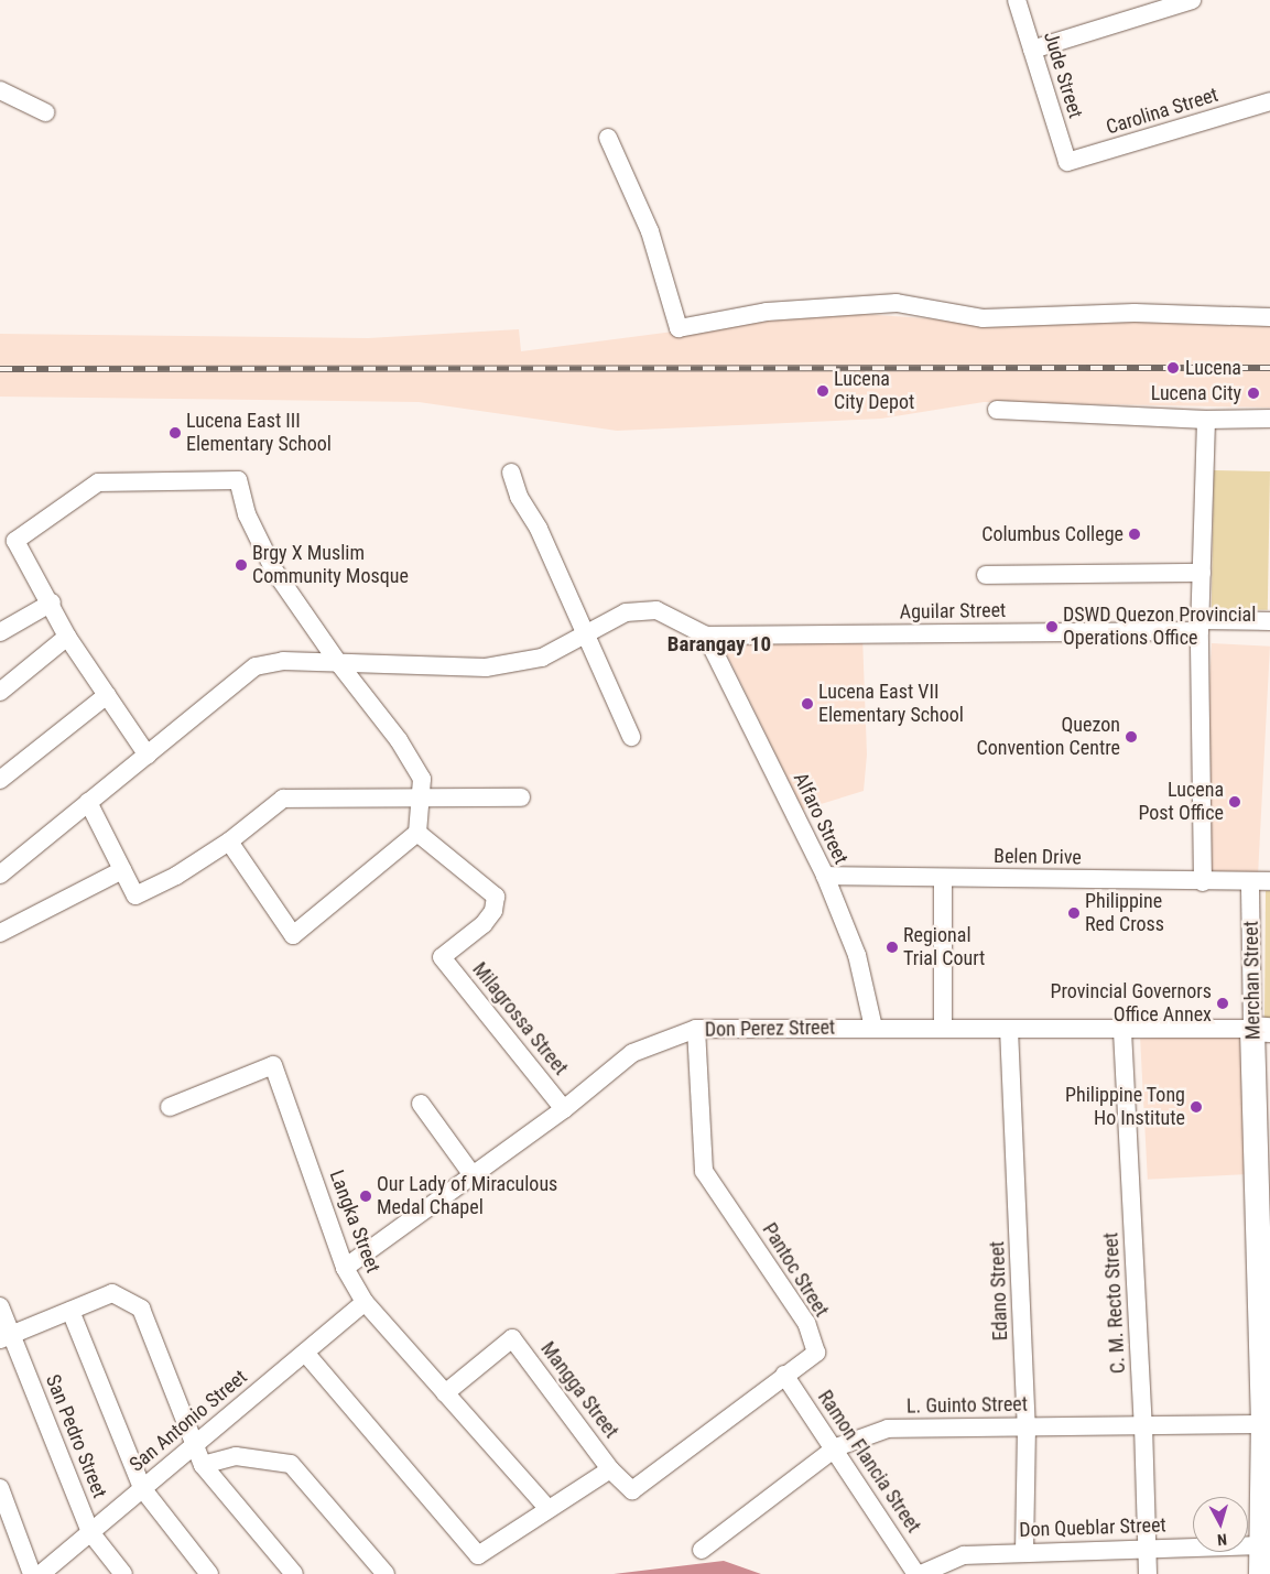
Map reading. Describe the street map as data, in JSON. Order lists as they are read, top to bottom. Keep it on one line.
{"streets":{"main road":["Merchan Street"],"street":["Jude Street","Carolina Street","Aguilar Street","Alfaro Street","Belen Drive","Milagrossa Street","Don Perez Street","Langka Street","Pantoc Street","Edano Street","C. M. Recto Street","Mangga Street","L. Guinto Street","San Antonio Street","San Pedro Street","Ramon Flancia Street","Don Queblar Street"]},"crossings":[["Jude Street","Carolina Street"],["Aguilar Street","Alfaro Street"],["Alfaro Street","Belen Drive"],["Alfaro Street","Don Perez Street"],["Belen Drive","Merchan Street"],["Merchan Street","Don Perez Street"],["Merchan Street","L. Guinto Street"],["Merchan Street","Don Queblar Street"],["Milagrossa Street","Don Perez Street"],["Don Perez Street","Langka Street"],["Don Perez Street","Pantoc Street"],["Don Perez Street","Edano Street"],["Don Perez Street","C. M. Recto Street"],["Langka Street","Mangga Street"],["Langka Street","San Antonio Street"],["Pantoc Street","Mangga Street"],["Pantoc Street","Ramon Flancia Street"],["Edano Street","L. Guinto Street"],["Edano Street","Don Queblar Street"],["C. M. Recto Street","L. Guinto Street"],["C. M. Recto Street","Don Queblar Street"],["L. Guinto Street","Ramon Flancia Street"],["San Antonio Street","San Pedro Street"],["Ramon Flancia Street","Don Queblar Street"]],"districts":["Barangay 10"],"places":["Lucena","Lucena City Depot","Lucena City","Lucena East III Elementary School","Columbus College","Brgy X Muslim Community Mosque","DSWD Quezon Provincial Operations Office","Lucena East VII Elementary School","Quezon Convention Centre","Lucena Post Office","Philippine Red Cross","Regional Trial Court","Provincial Governors Office Annex","Philippine Tong Ho Institute","Our Lady of Miraculous Medal Chapel"],"north":"bottom"}
